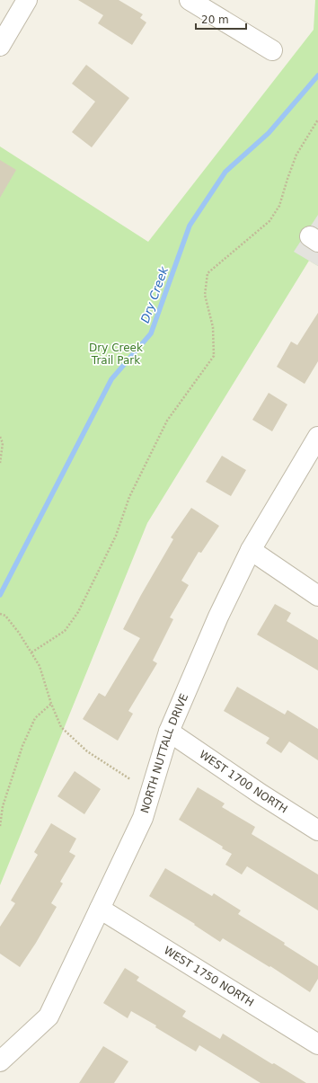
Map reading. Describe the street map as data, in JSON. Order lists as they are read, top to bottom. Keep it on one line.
{"streets":{"street":["NORTH NUTTALL DRIVE","WEST 1700 NORTH","WEST 1750 NORTH"]},"crossings":[["NORTH NUTTALL DRIVE","WEST 1700 NORTH"],["NORTH NUTTALL DRIVE","WEST 1750 NORTH"]],"water":["Dry Creek"],"parks":["Dry Creek Trail Park"],"scale_bar":"20 m"}
